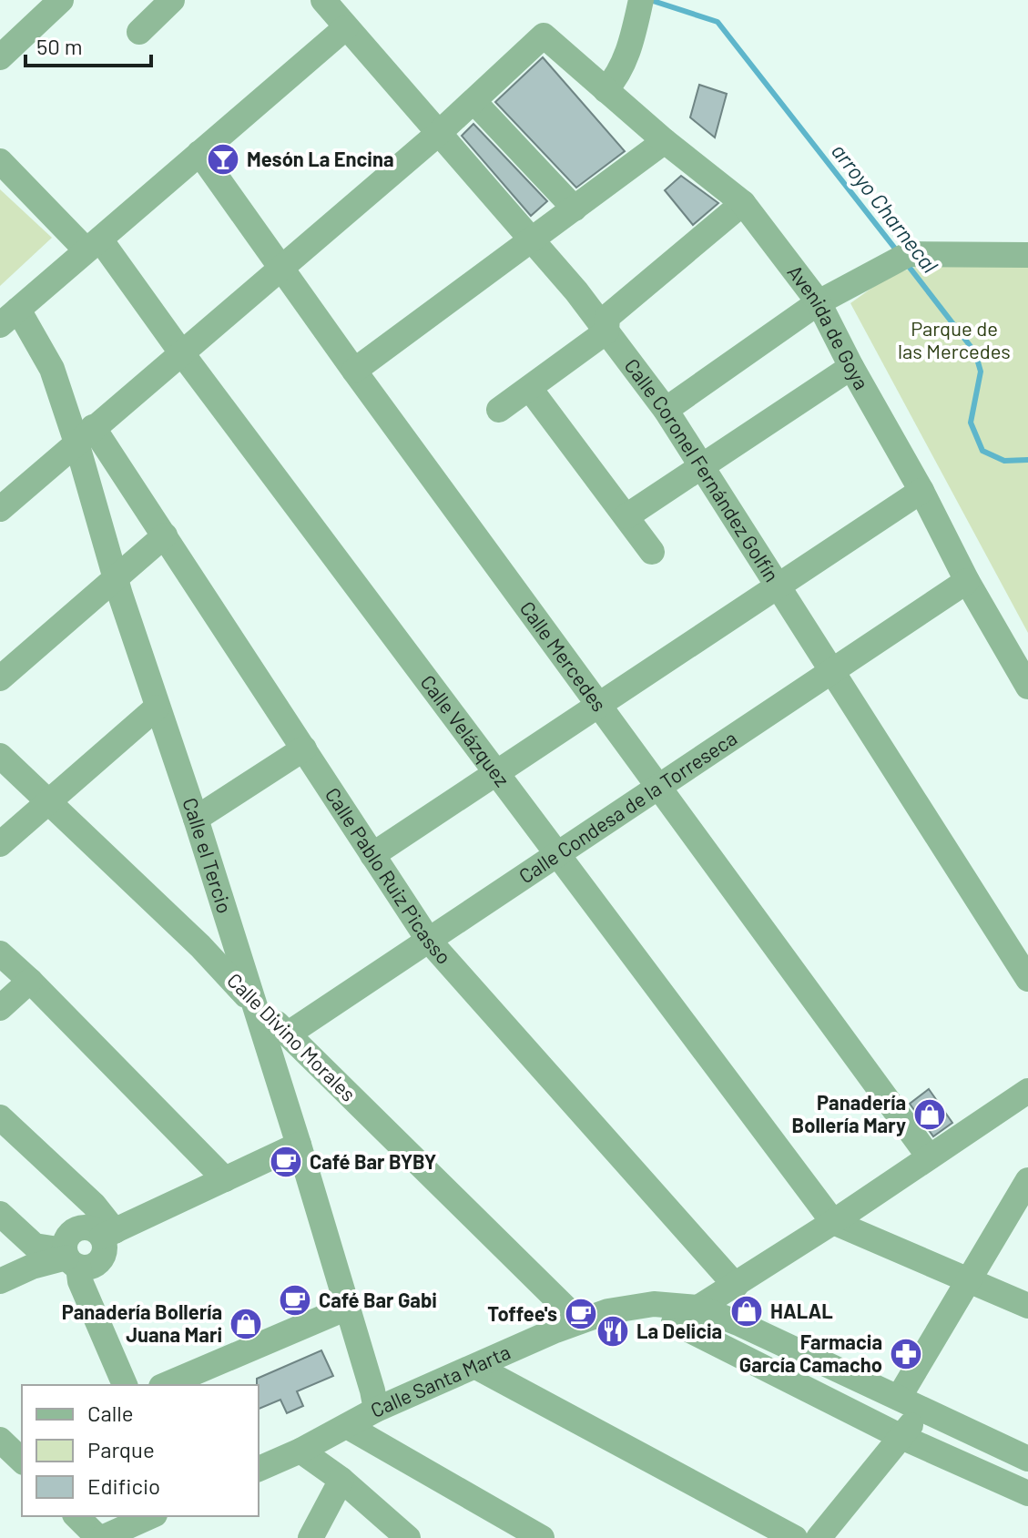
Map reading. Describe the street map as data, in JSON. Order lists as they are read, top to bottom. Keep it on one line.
{"streets":{"street":["Avenida de Goya","Calle Coronel Fernández Golfín","Calle Mercedes","Calle Velázquez","Calle Condesa de la Torreseca","Calle el Tercio","Calle Pablo Ruiz Picasso","Calle Divino Morales","Calle Santa Marta"]},"crossings":[["Avenida de Goya","Calle Condesa de la Torreseca"],["Calle Coronel Fernández Golfín","Calle Condesa de la Torreseca"],["Calle Mercedes","Calle Condesa de la Torreseca"],["Calle Velázquez","Calle Condesa de la Torreseca"],["Calle Condesa de la Torreseca","Calle Pablo Ruiz Picasso"],["Calle Condesa de la Torreseca","Calle Divino Morales"],["Calle el Tercio","Calle Pablo Ruiz Picasso"],["Calle el Tercio","Calle Divino Morales"],["Calle el Tercio","Calle Santa Marta"],["Calle Divino Morales","Calle Santa Marta"]],"water":["arroyo Charnecal"],"parks":["Parque de las Mercedes"],"places":{"bar":["Mesón La Encina"],"shop":["Panadería Bollería Mary","HALAL","Panadería Bollería Juana Mari"],"cafe":["Café Bar BYBY","Café Bar Gabi","Toffee's"],"restaurant":["La Delicia"],"pharmacy":["Farmacia García Camacho"]},"legend":["Calle","Parque","Edificio"],"scale_bar":"50 m"}
